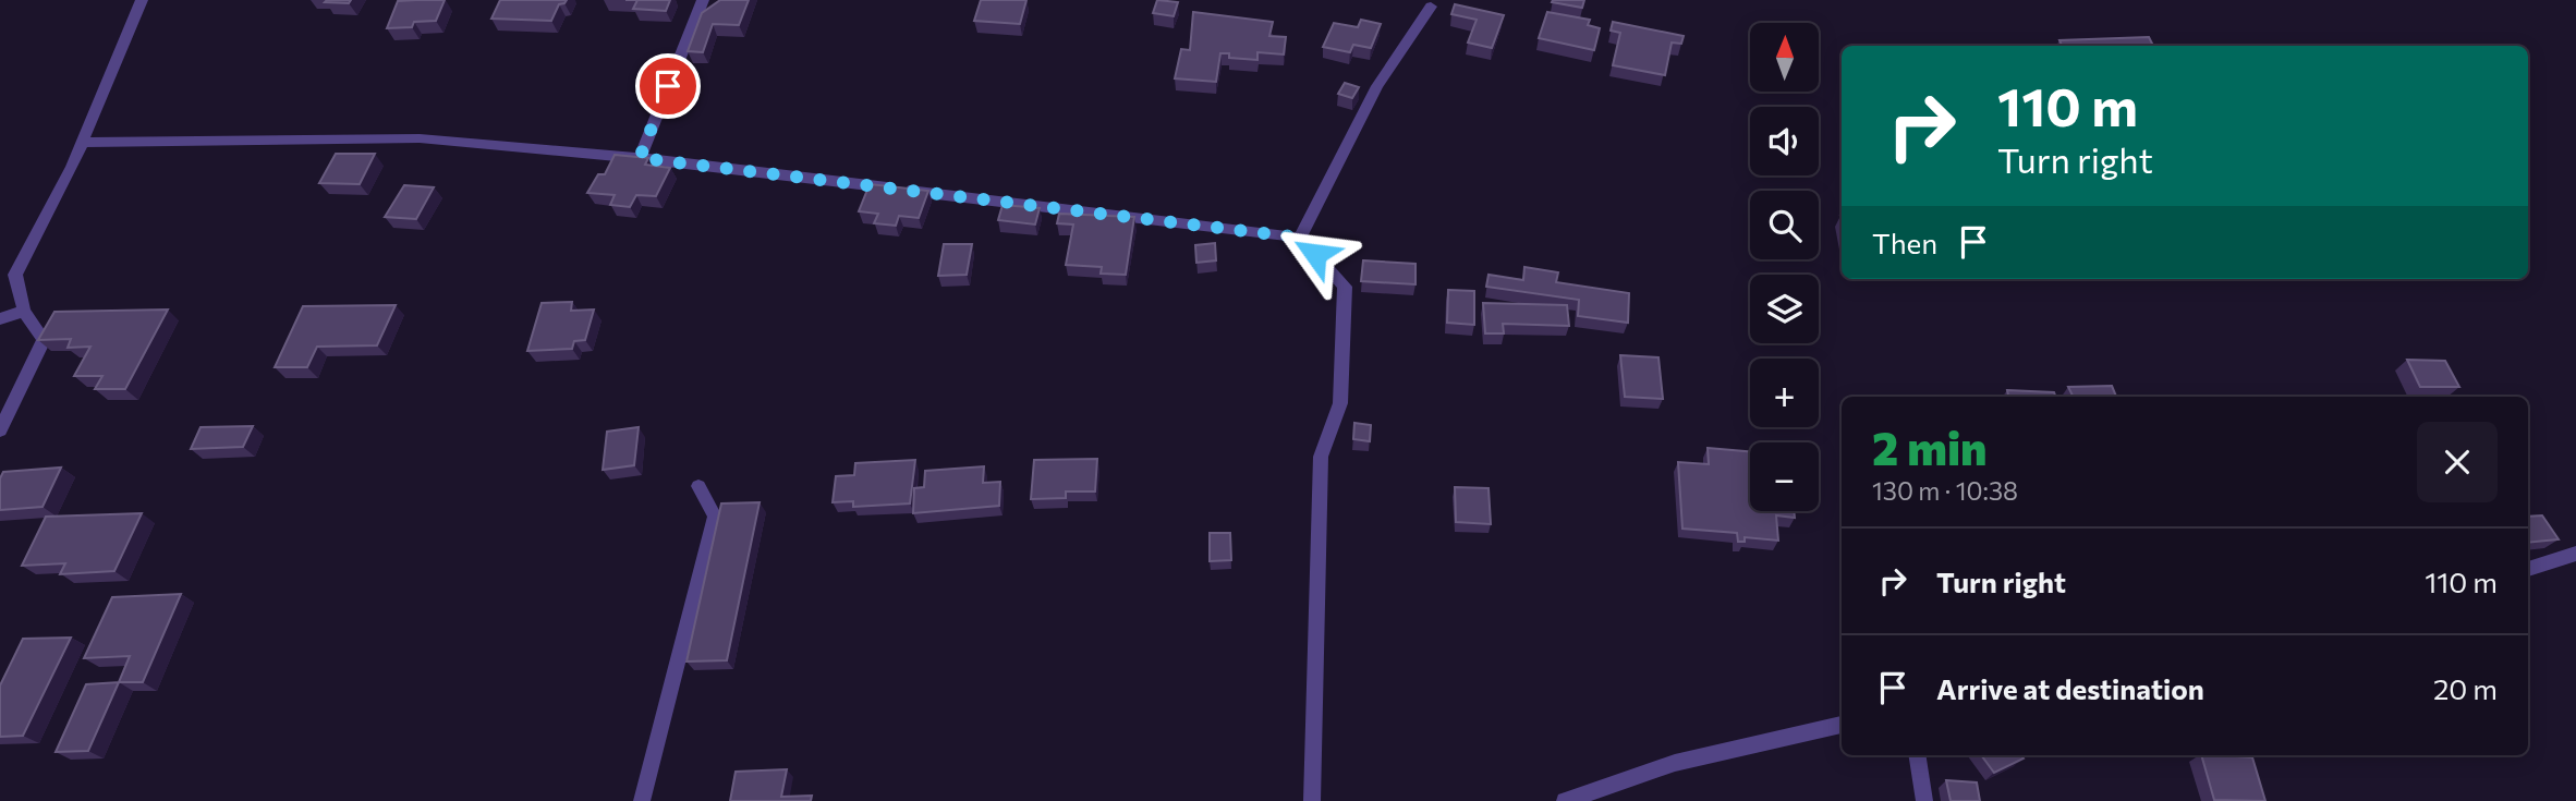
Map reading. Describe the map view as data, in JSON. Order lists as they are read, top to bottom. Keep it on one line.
{"north":"top","page":{"map_buttons":["+","−"],"turn":["110 m","Turn right"],"then":"Then","heading":["2 min","130 m · 10:38"],"list":[{"name":"Turn right","value":"110 m"},{"name":"Arrive at destination","value":"20 m"}]}}
